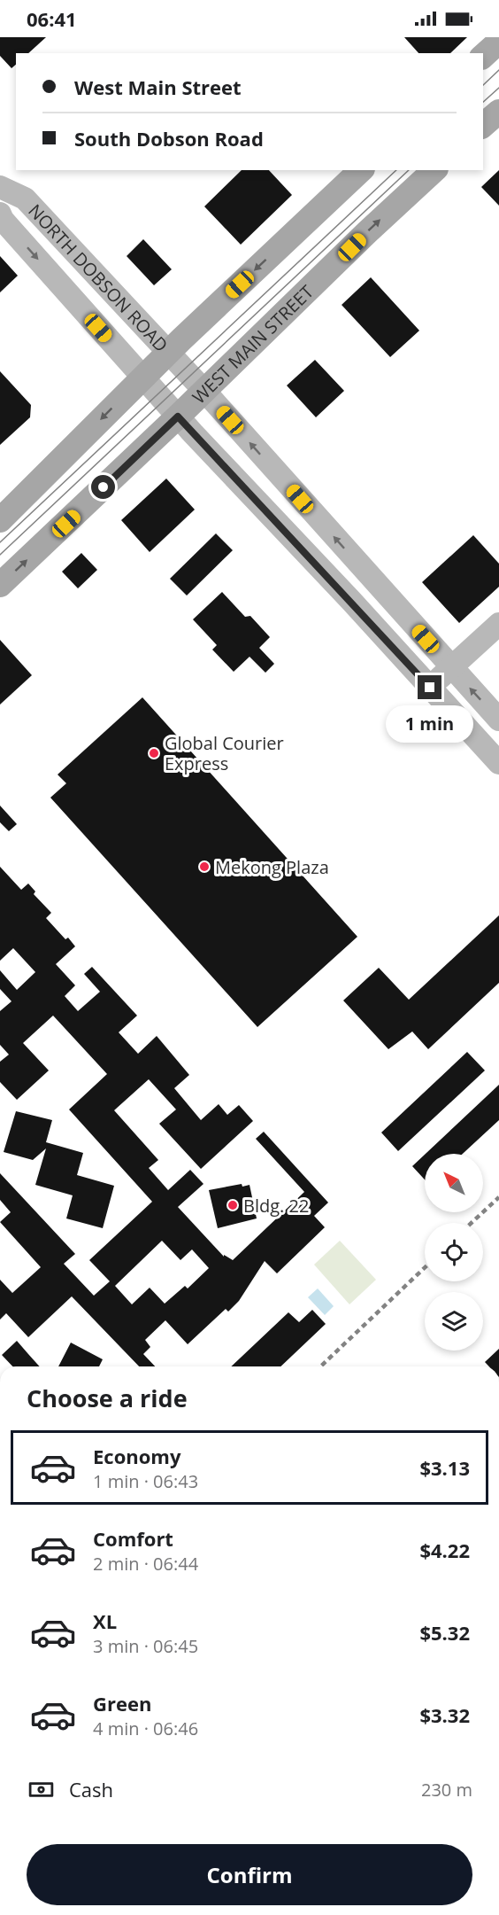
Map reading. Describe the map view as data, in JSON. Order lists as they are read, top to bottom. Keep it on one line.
{"streets":{"main road":["NORTH DOBSON ROAD","WEST MAIN STREET"]},"crossings":[["NORTH DOBSON ROAD","WEST MAIN STREET"]],"places":["Global Courier Express","Mekong Plaza","Bldg. 22"],"north":"top left","page":{"status":"06:41","banner":["West Main Street","South Dobson Road"],"bubble":"1 min","heading":"Choose a ride","list":[{"name":"Economy","note":"1 min · 06:43","value":"$3.13"},{"name":"Comfort","note":"2 min · 06:44","value":"$4.22"},{"name":"XL","note":"3 min · 06:45","value":"$5.32"},{"name":"Green","note":"4 min · 06:46","value":"$3.32"}],"pay":["Cash","230 m"],"buttons":"Confirm"}}
